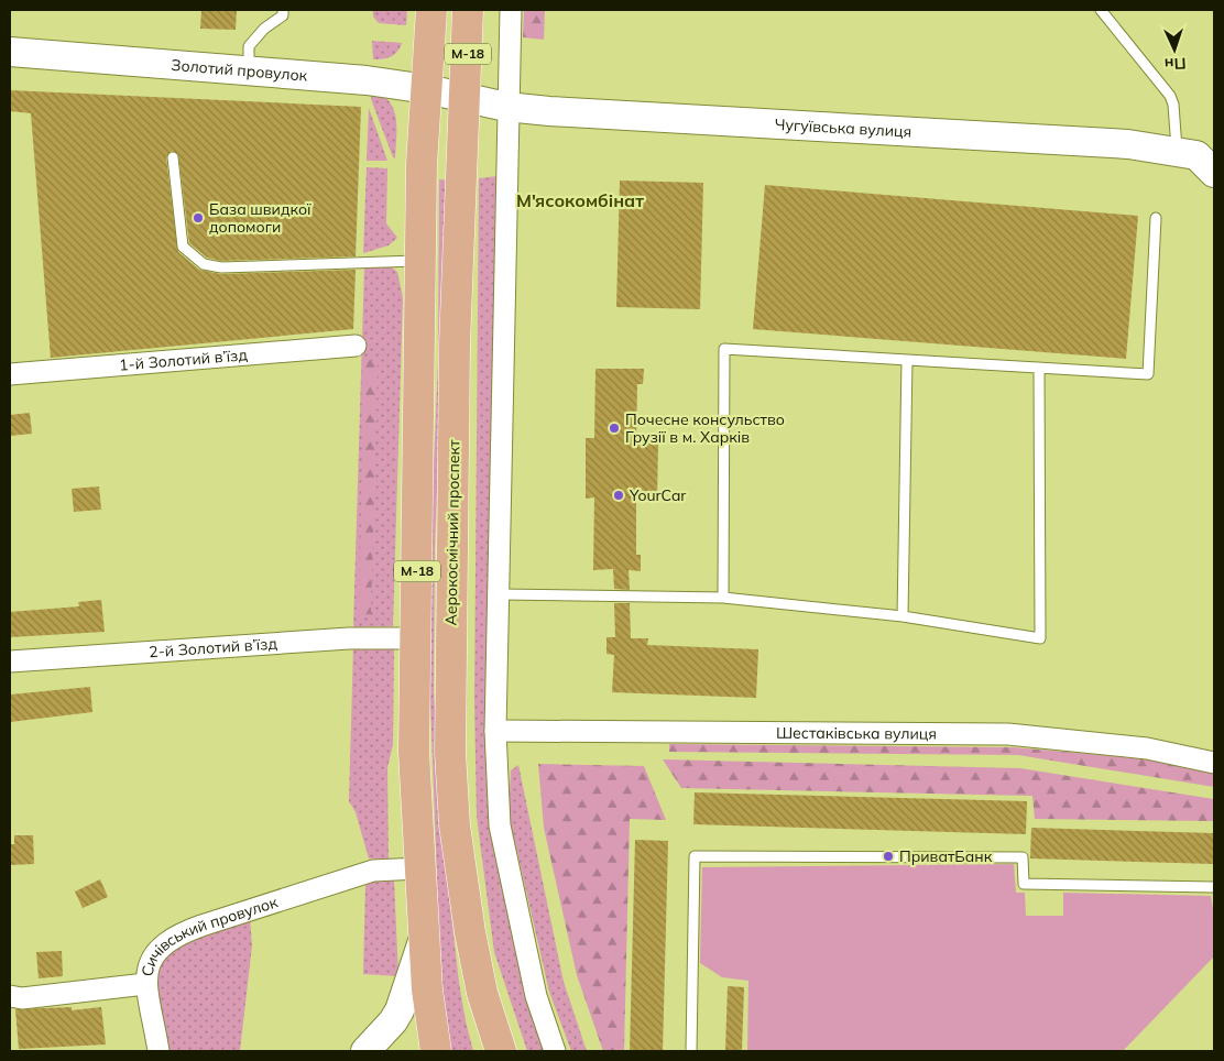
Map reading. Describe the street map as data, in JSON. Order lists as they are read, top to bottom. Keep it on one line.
{"streets":{"main road":["М-18","Аерокосмічний проспект"],"street":["Золотий провулок","Чугуївська вулиця","1-й Золотий в’їзд","2-й Золотий в’їзд","Шестаківська вулиця","Сичівський провулок"]},"crossings":[["М-18","Золотий провулок"],["М-18","2-й Золотий в’їзд"],["М-18","Сичівський провулок"],["Золотий провулок","Чугуївська вулиця"],["Золотий провулок","Аерокосмічний проспект"],["Чугуївська вулиця","Аерокосмічний проспект"]],"districts":["М'ясокомбінат"],"places":["База швидкої допомоги","Почесне консульство Грузії в м. Харків","YourCar","ПриватБанк"],"north":"bottom"}
